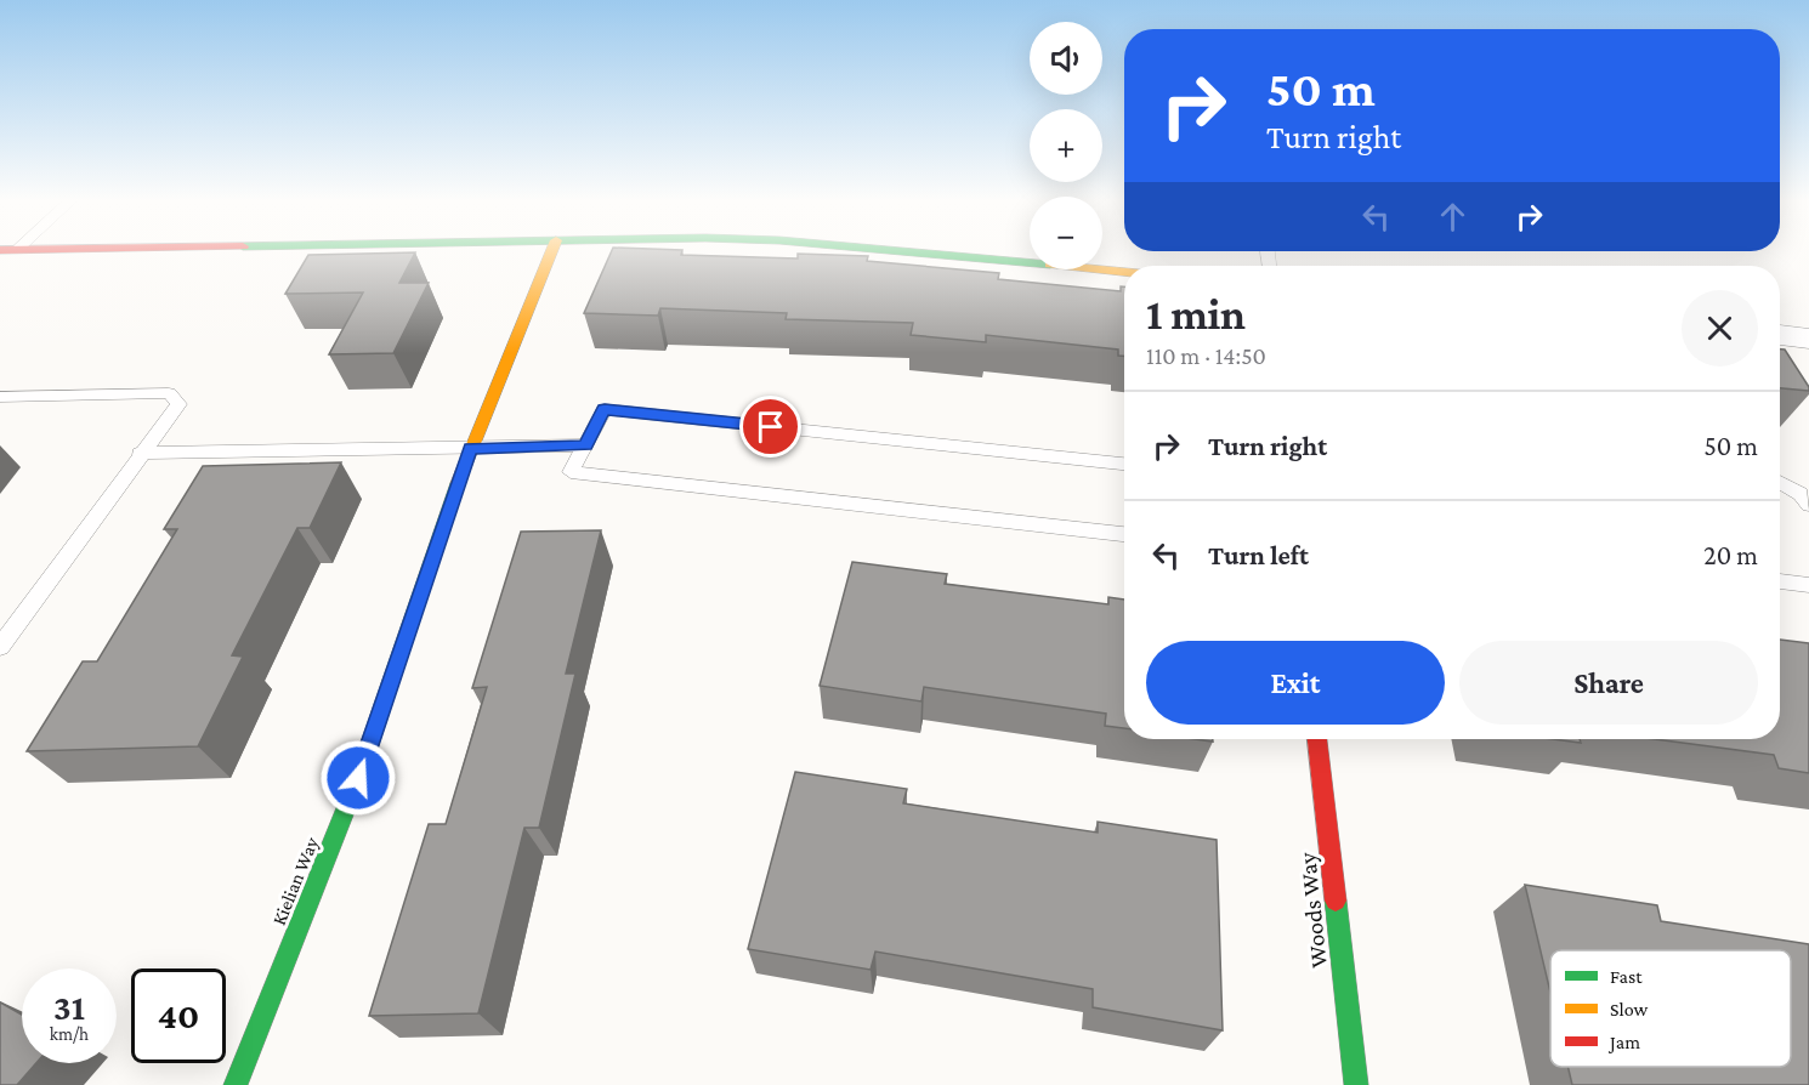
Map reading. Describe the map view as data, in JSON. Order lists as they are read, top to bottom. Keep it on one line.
{"streets":{"street":["Kielian Way","Woods Way"]},"legend":["Fast","Slow","Jam"],"page":{"map_buttons":["+","−"],"turn":["50 m","Turn right"],"heading":["1 min","110 m · 14:50"],"list":[{"name":"Turn right","value":"50 m"},{"name":"Turn left","value":"20 m"}],"buttons":["Exit","Share"],"speed":"31 km/h","limit":"40"}}
